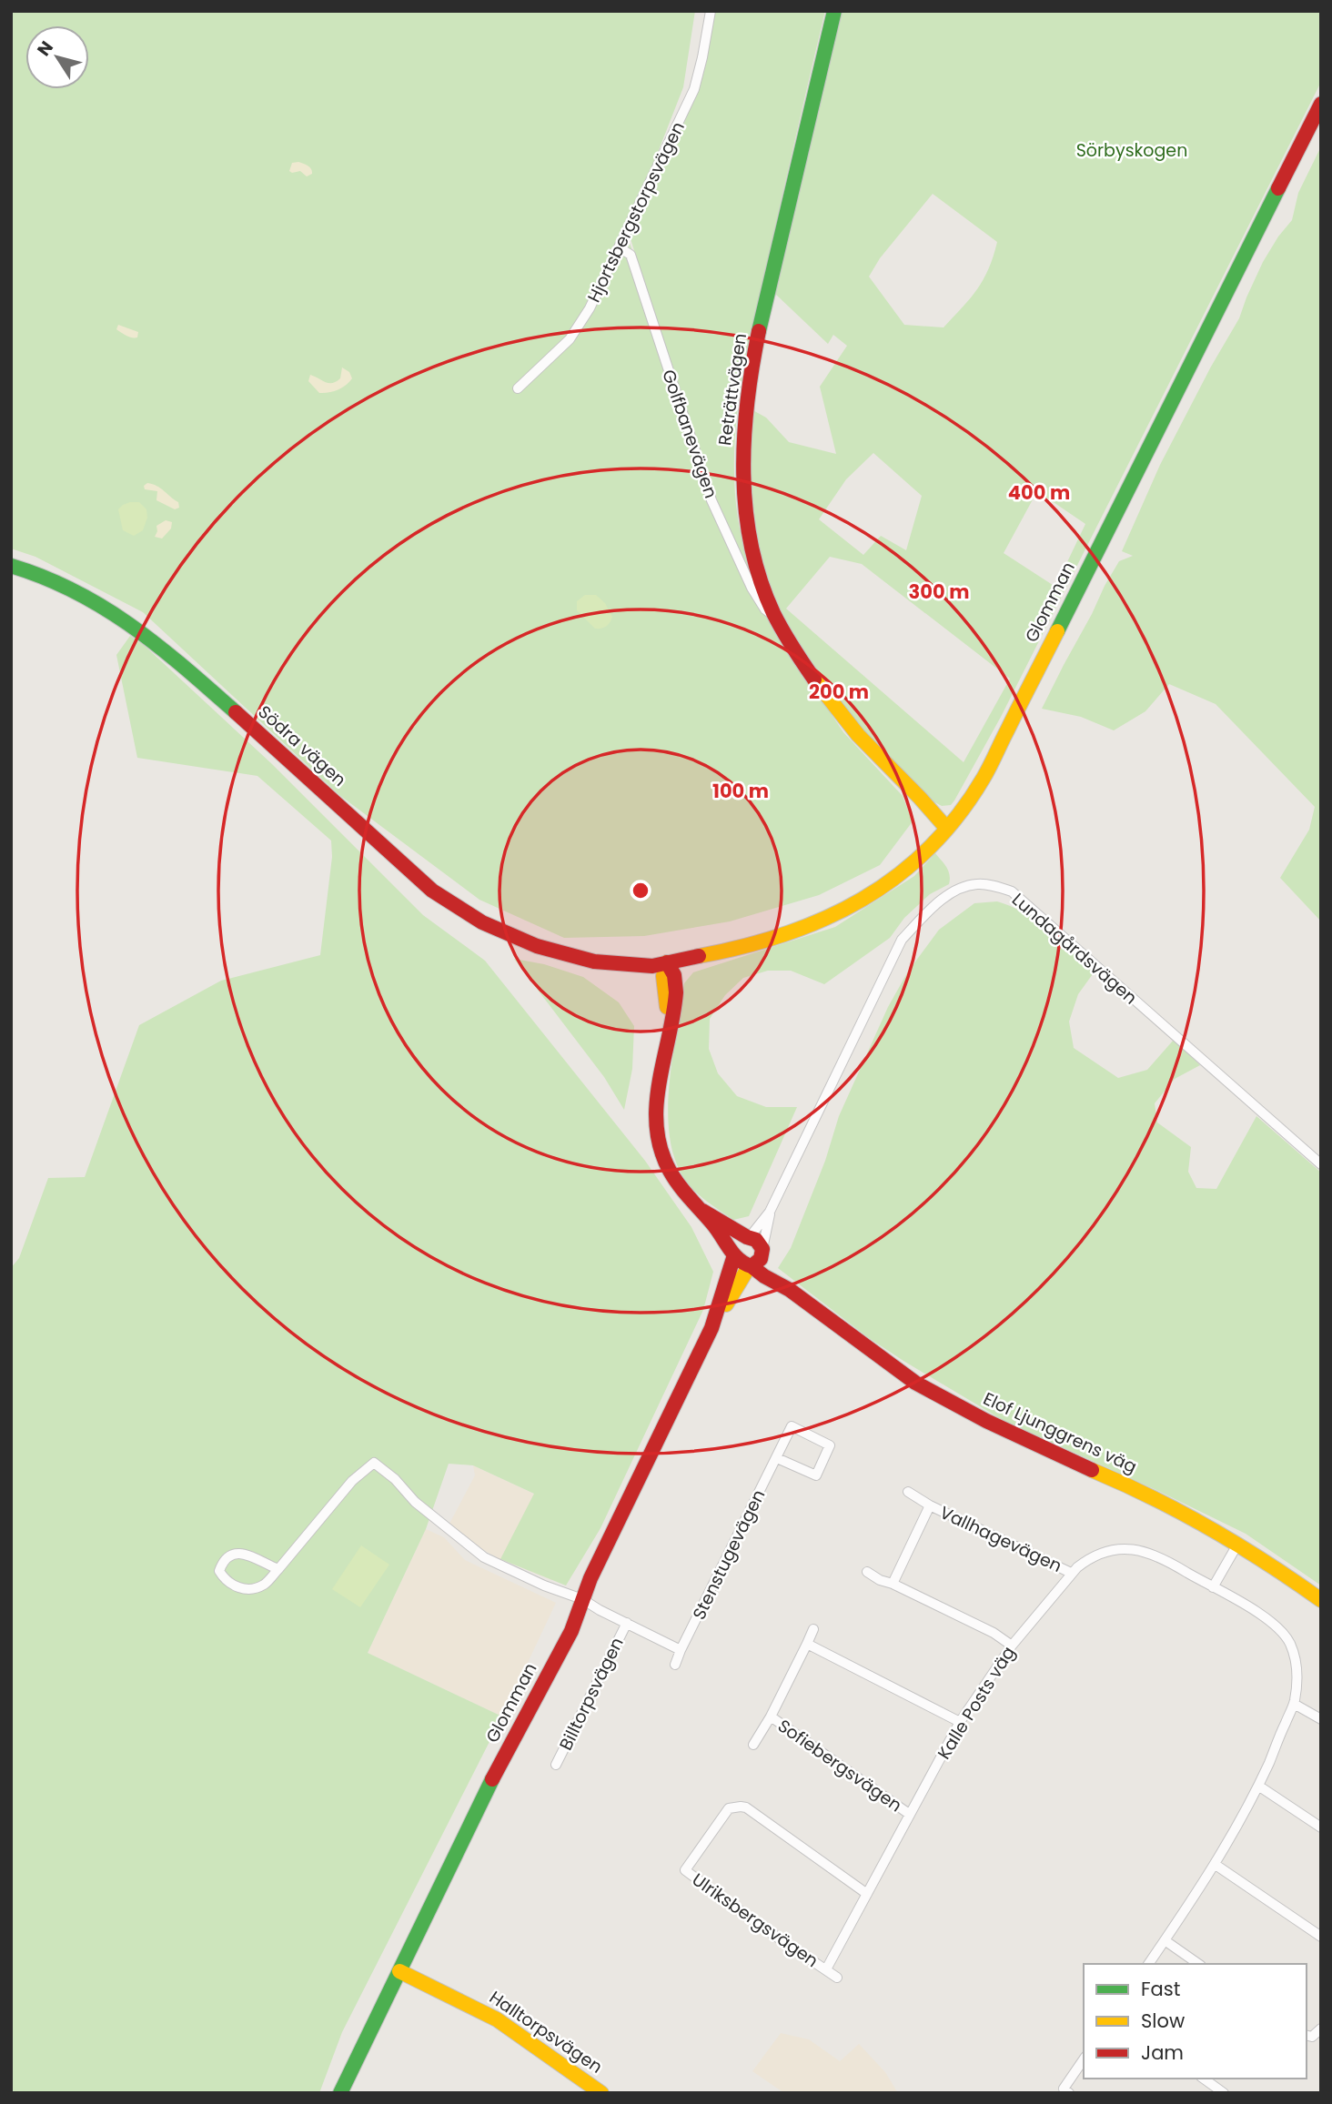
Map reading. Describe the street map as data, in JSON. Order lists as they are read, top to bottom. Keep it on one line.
{"streets":{"street":["Hjortsbergstorpsvägen","Reträttvägen","Golfbanevägen","Glomman","Södra vägen","Lundagårdsvägen","Elof Ljunggrens väg","Vallhagevägen","Stenstugevägen","Billtorpsvägen","Kalle Posts väg","Sofiebergsvägen","Ulriksbergsvägen","Halltorpsvägen"]},"crossings":[["Hjortsbergstorpsvägen","Golfbanevägen"],["Reträttvägen","Golfbanevägen"],["Reträttvägen","Glomman"],["Glomman","Södra vägen"],["Glomman","Lundagårdsvägen"],["Glomman","Elof Ljunggrens väg"],["Glomman","Halltorpsvägen"],["Lundagårdsvägen","Elof Ljunggrens väg"],["Vallhagevägen","Kalle Posts väg"],["Kalle Posts väg","Sofiebergsvägen"],["Kalle Posts väg","Ulriksbergsvägen"]],"parks":["Sörbyskogen"],"legend":["Fast","Slow","Jam"],"north":"top left","rings":["400 m","300 m","200 m","100 m"]}
